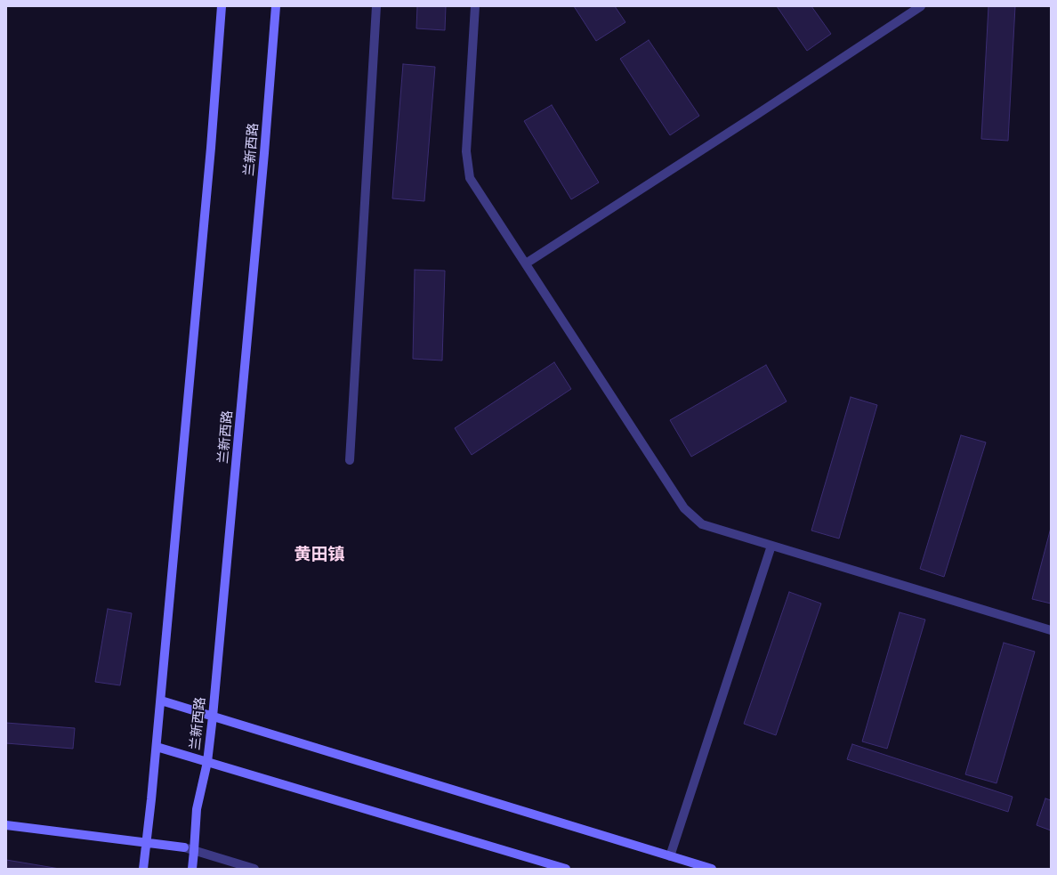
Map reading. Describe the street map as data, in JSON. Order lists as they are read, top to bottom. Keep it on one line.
{"streets":{"main road":["兰新西路"]},"districts":["黄田镇"]}
